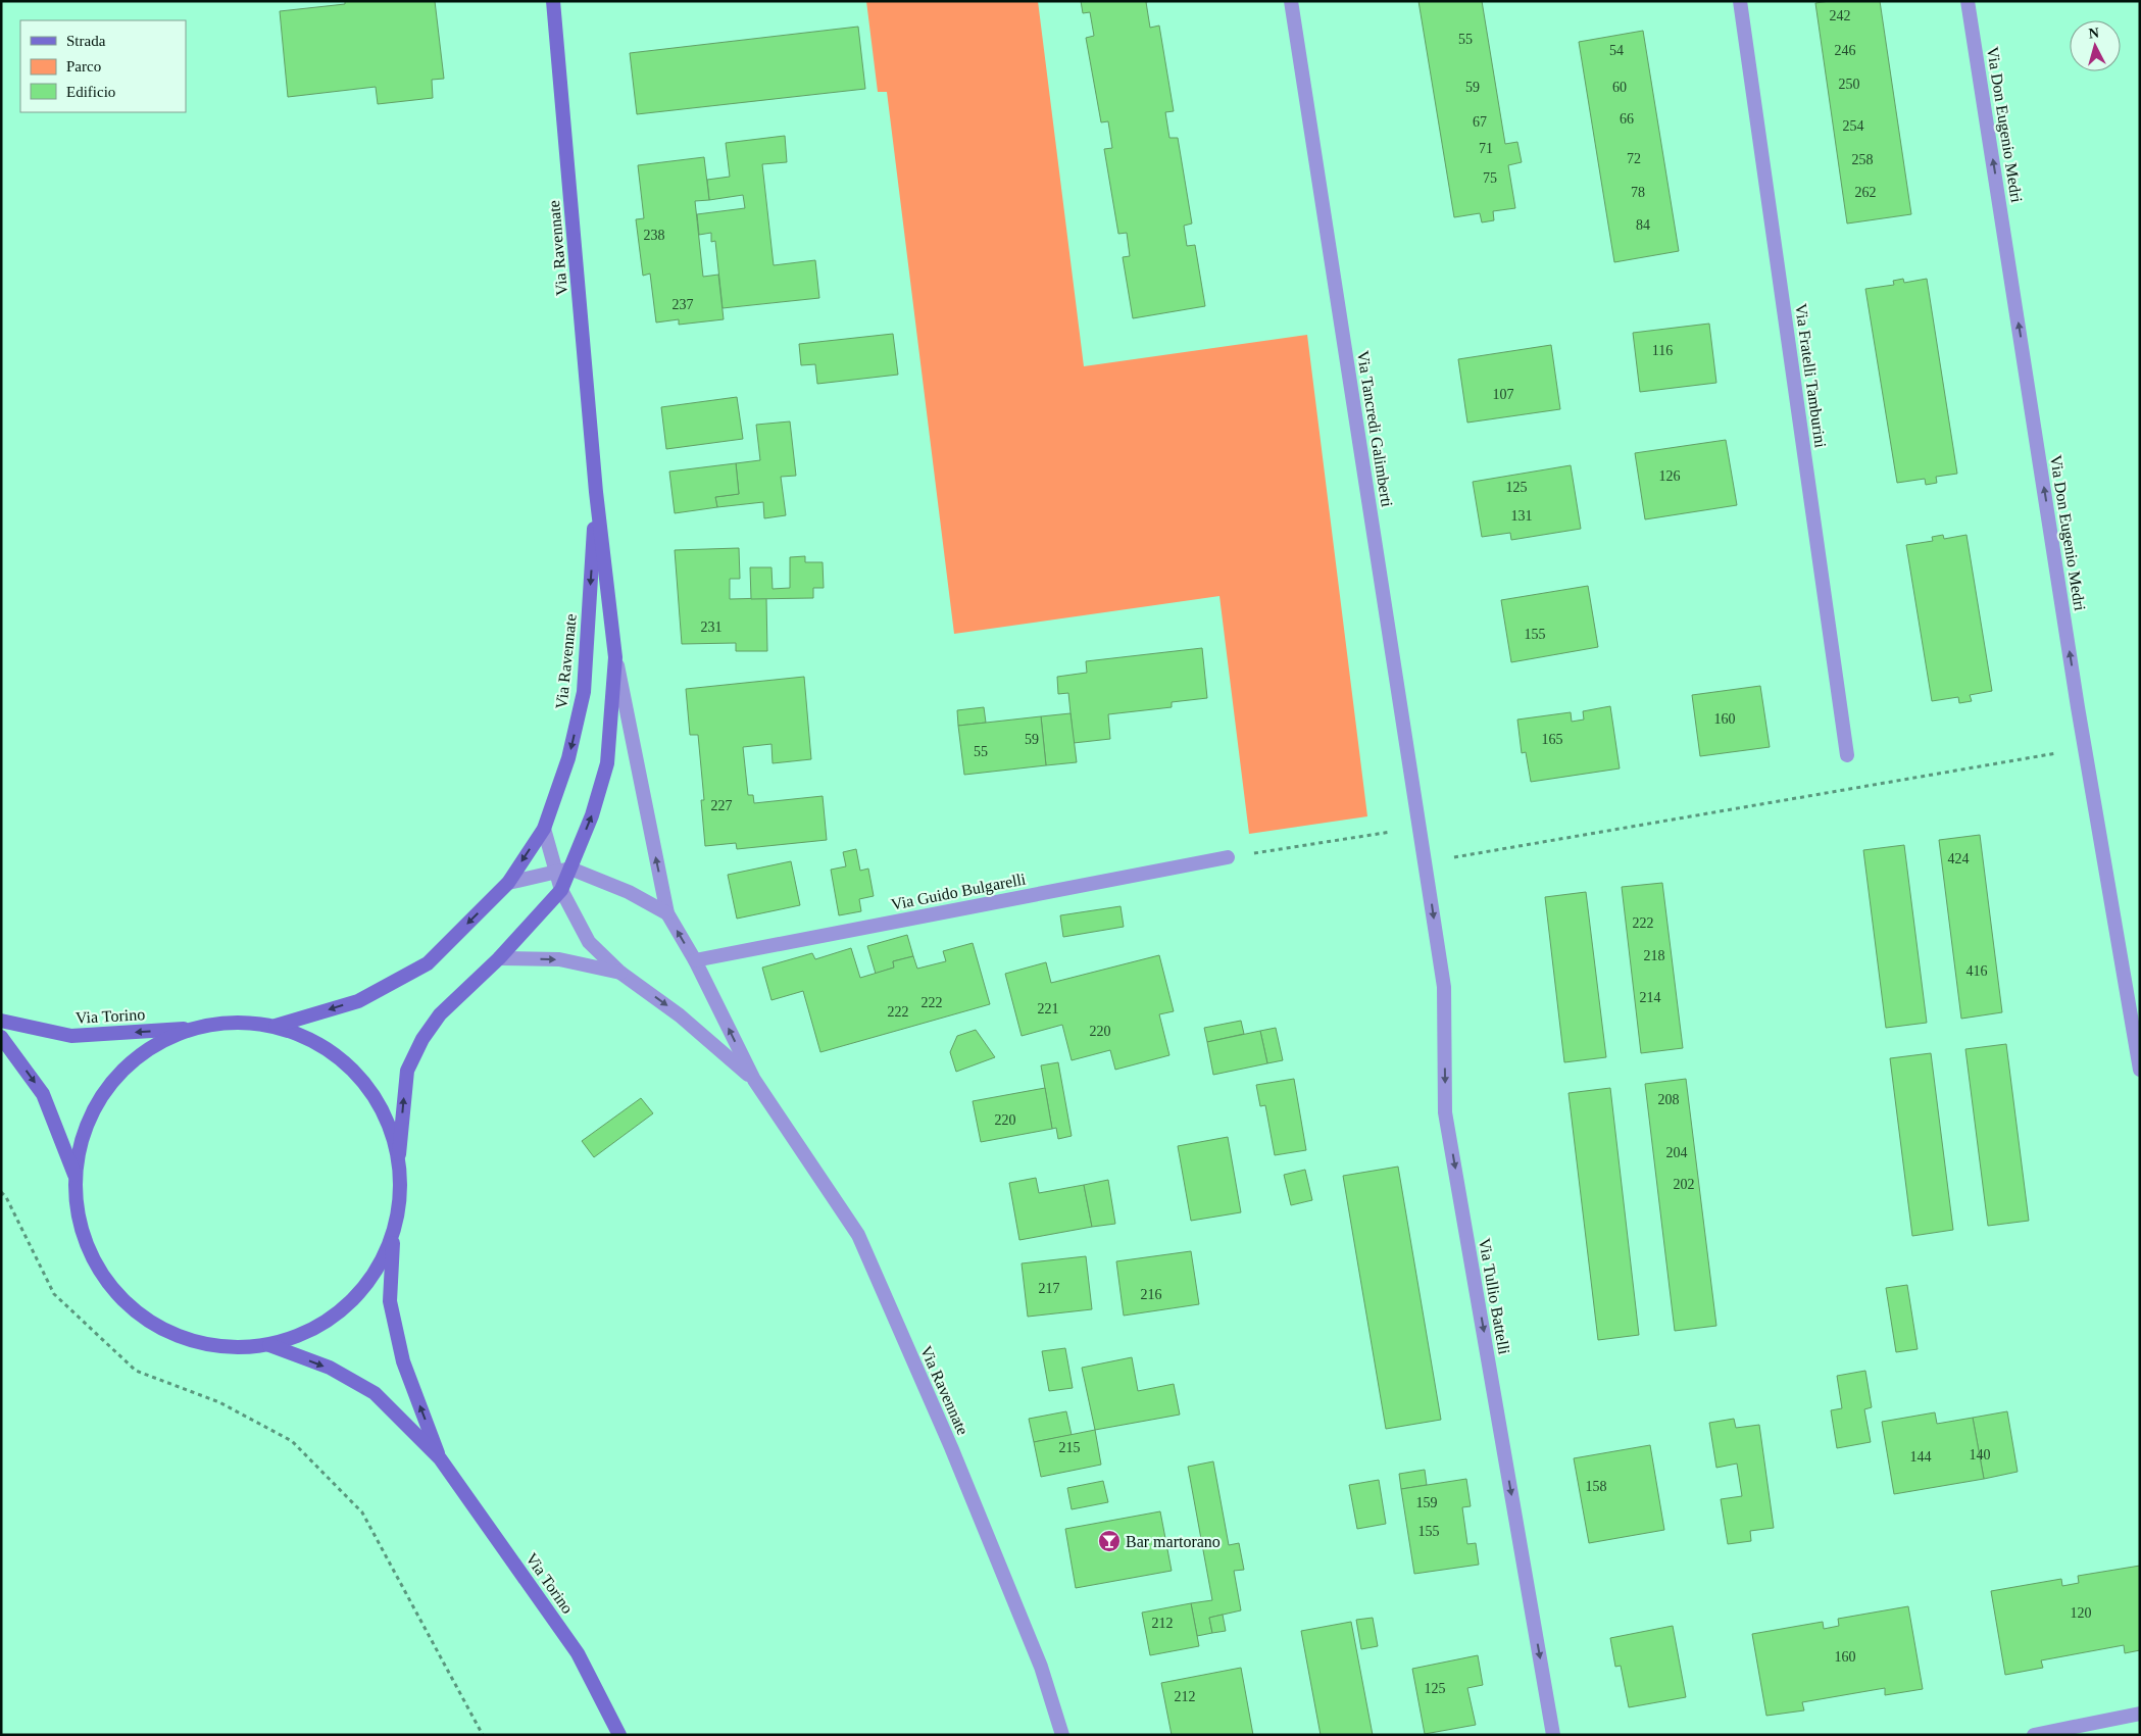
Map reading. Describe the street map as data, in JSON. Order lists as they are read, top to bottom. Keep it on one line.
{"streets":{"main road":["Via Ravennate","Via Torino"],"street":["Via Don Eugenio Medri","Via Fratelli Tamburini","Via Tancredi Galimberti","Via Guido Bulgarelli","Via Tullio Battelli"]},"crossings":[["Via Ravennate","Via Guido Bulgarelli"],["Via Tancredi Galimberti","Via Tullio Battelli"]],"one_way":["Via Don Eugenio Medri","Via Tullio Battelli"],"places":{"bar":["Bar martorano"]},"house_numbers":["242","55","54","246","250","59","60","66","67","254","71","72","258","75","78","262","84","238","237","116","107","126","125","131","231","155","160","59","165","55","227","424","222","218","416","214","222","221","222","220","208","220","204","202","217","216","215","140","144","158","159","155","120","212","160","125","212"],"legend":["Strada","Parco","Edificio"],"north":"top"}
